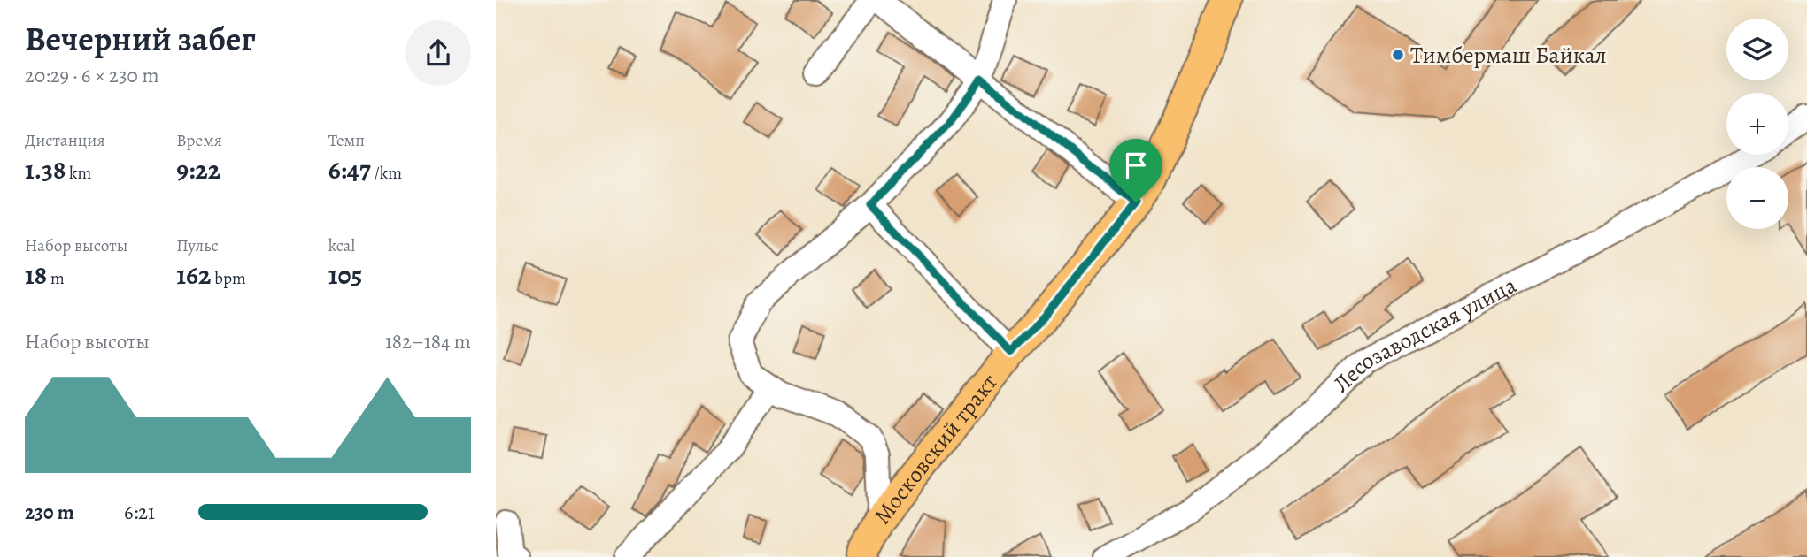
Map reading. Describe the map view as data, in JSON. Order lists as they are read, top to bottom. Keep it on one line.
{"streets":{"main road":["Московский тракт"],"street":["Лесозаводская улица"]},"places":["Тимбермаш Байкал"],"page":{"heading":["Вечерний забег","20:29 · 6 × 230 m"],"map_buttons":["+","−"],"stats":[["Дистанция","1.38 km"],["Время","9:22"],["Темп","6:47 /km"],["Набор высоты","18 m"],["Пульс","162 bpm"],["kcal","105"]],"chart":["Набор высоты","182–184 m"],"list":[{"name":"230 m","note":"6:21"}]}}
